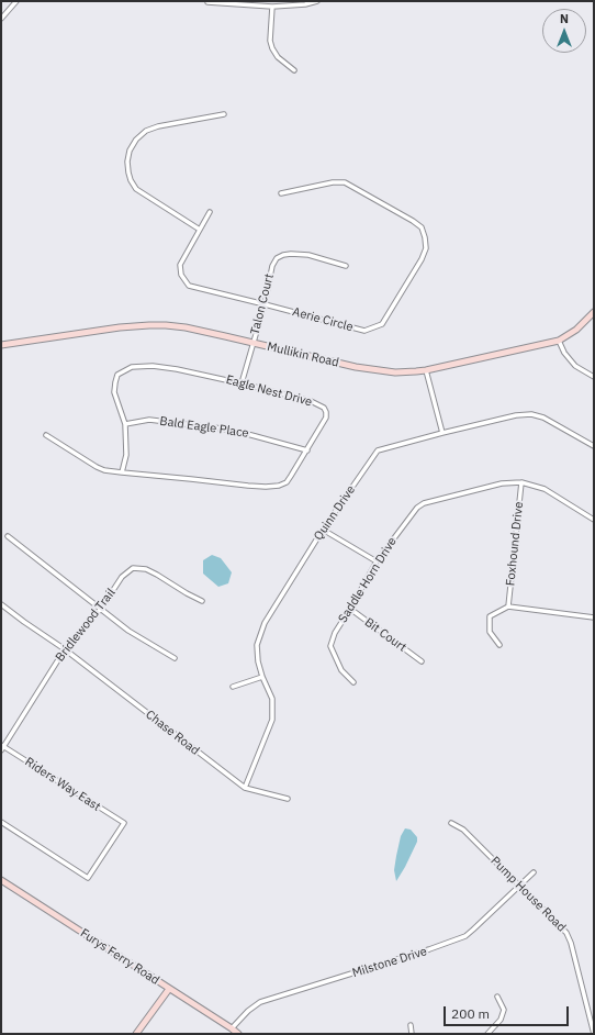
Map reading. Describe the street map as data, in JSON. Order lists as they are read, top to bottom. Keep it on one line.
{"streets":{"street":["Talon Court","Aerie Circle","Mullikin Road","Eagle Nest Drive","Bald Eagle Place","Quinn Drive","Foxhound Drive","Saddle Horn Drive","Bridlewood Trail","Bit Court","Chase Road","Riders Way East","Pump House Road","Furys Ferry Road","Milstone Drive"]},"crossings":[["Talon Court","Aerie Circle"],["Talon Court","Mullikin Road"],["Talon Court","Eagle Nest Drive"],["Eagle Nest Drive","Bald Eagle Place"],["Quinn Drive","Chase Road"],["Foxhound Drive","Saddle Horn Drive"],["Saddle Horn Drive","Bit Court"],["Bridlewood Trail","Chase Road"],["Bridlewood Trail","Riders Way East"],["Pump House Road","Milstone Drive"],["Furys Ferry Road","Milstone Drive"]],"scale_bar":"200 m","north":"top"}
